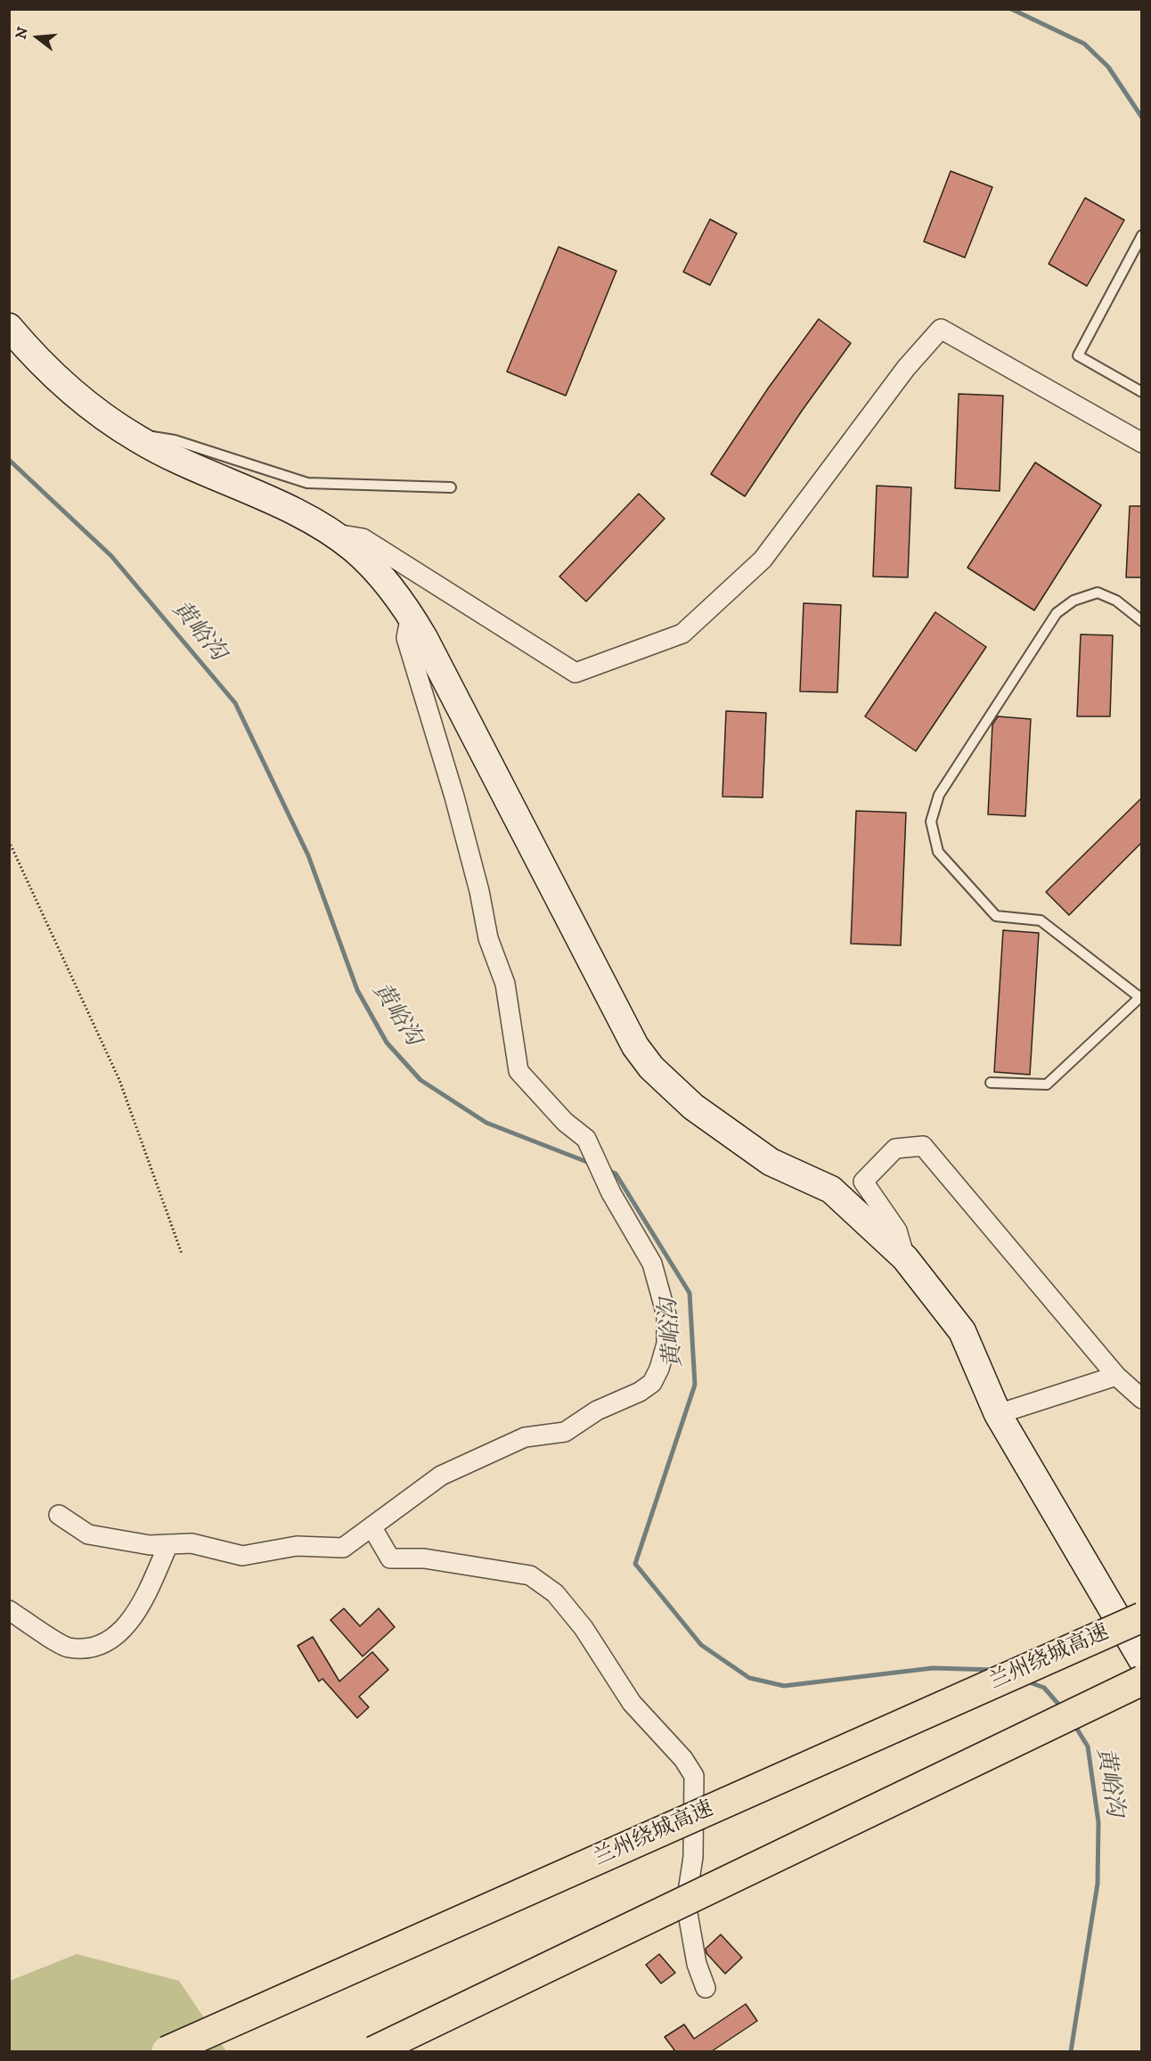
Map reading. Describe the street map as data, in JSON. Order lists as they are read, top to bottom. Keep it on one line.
{"streets":{"highway":["兰州绕城高速"]},"water":["黄峪沟"],"north":"left"}
